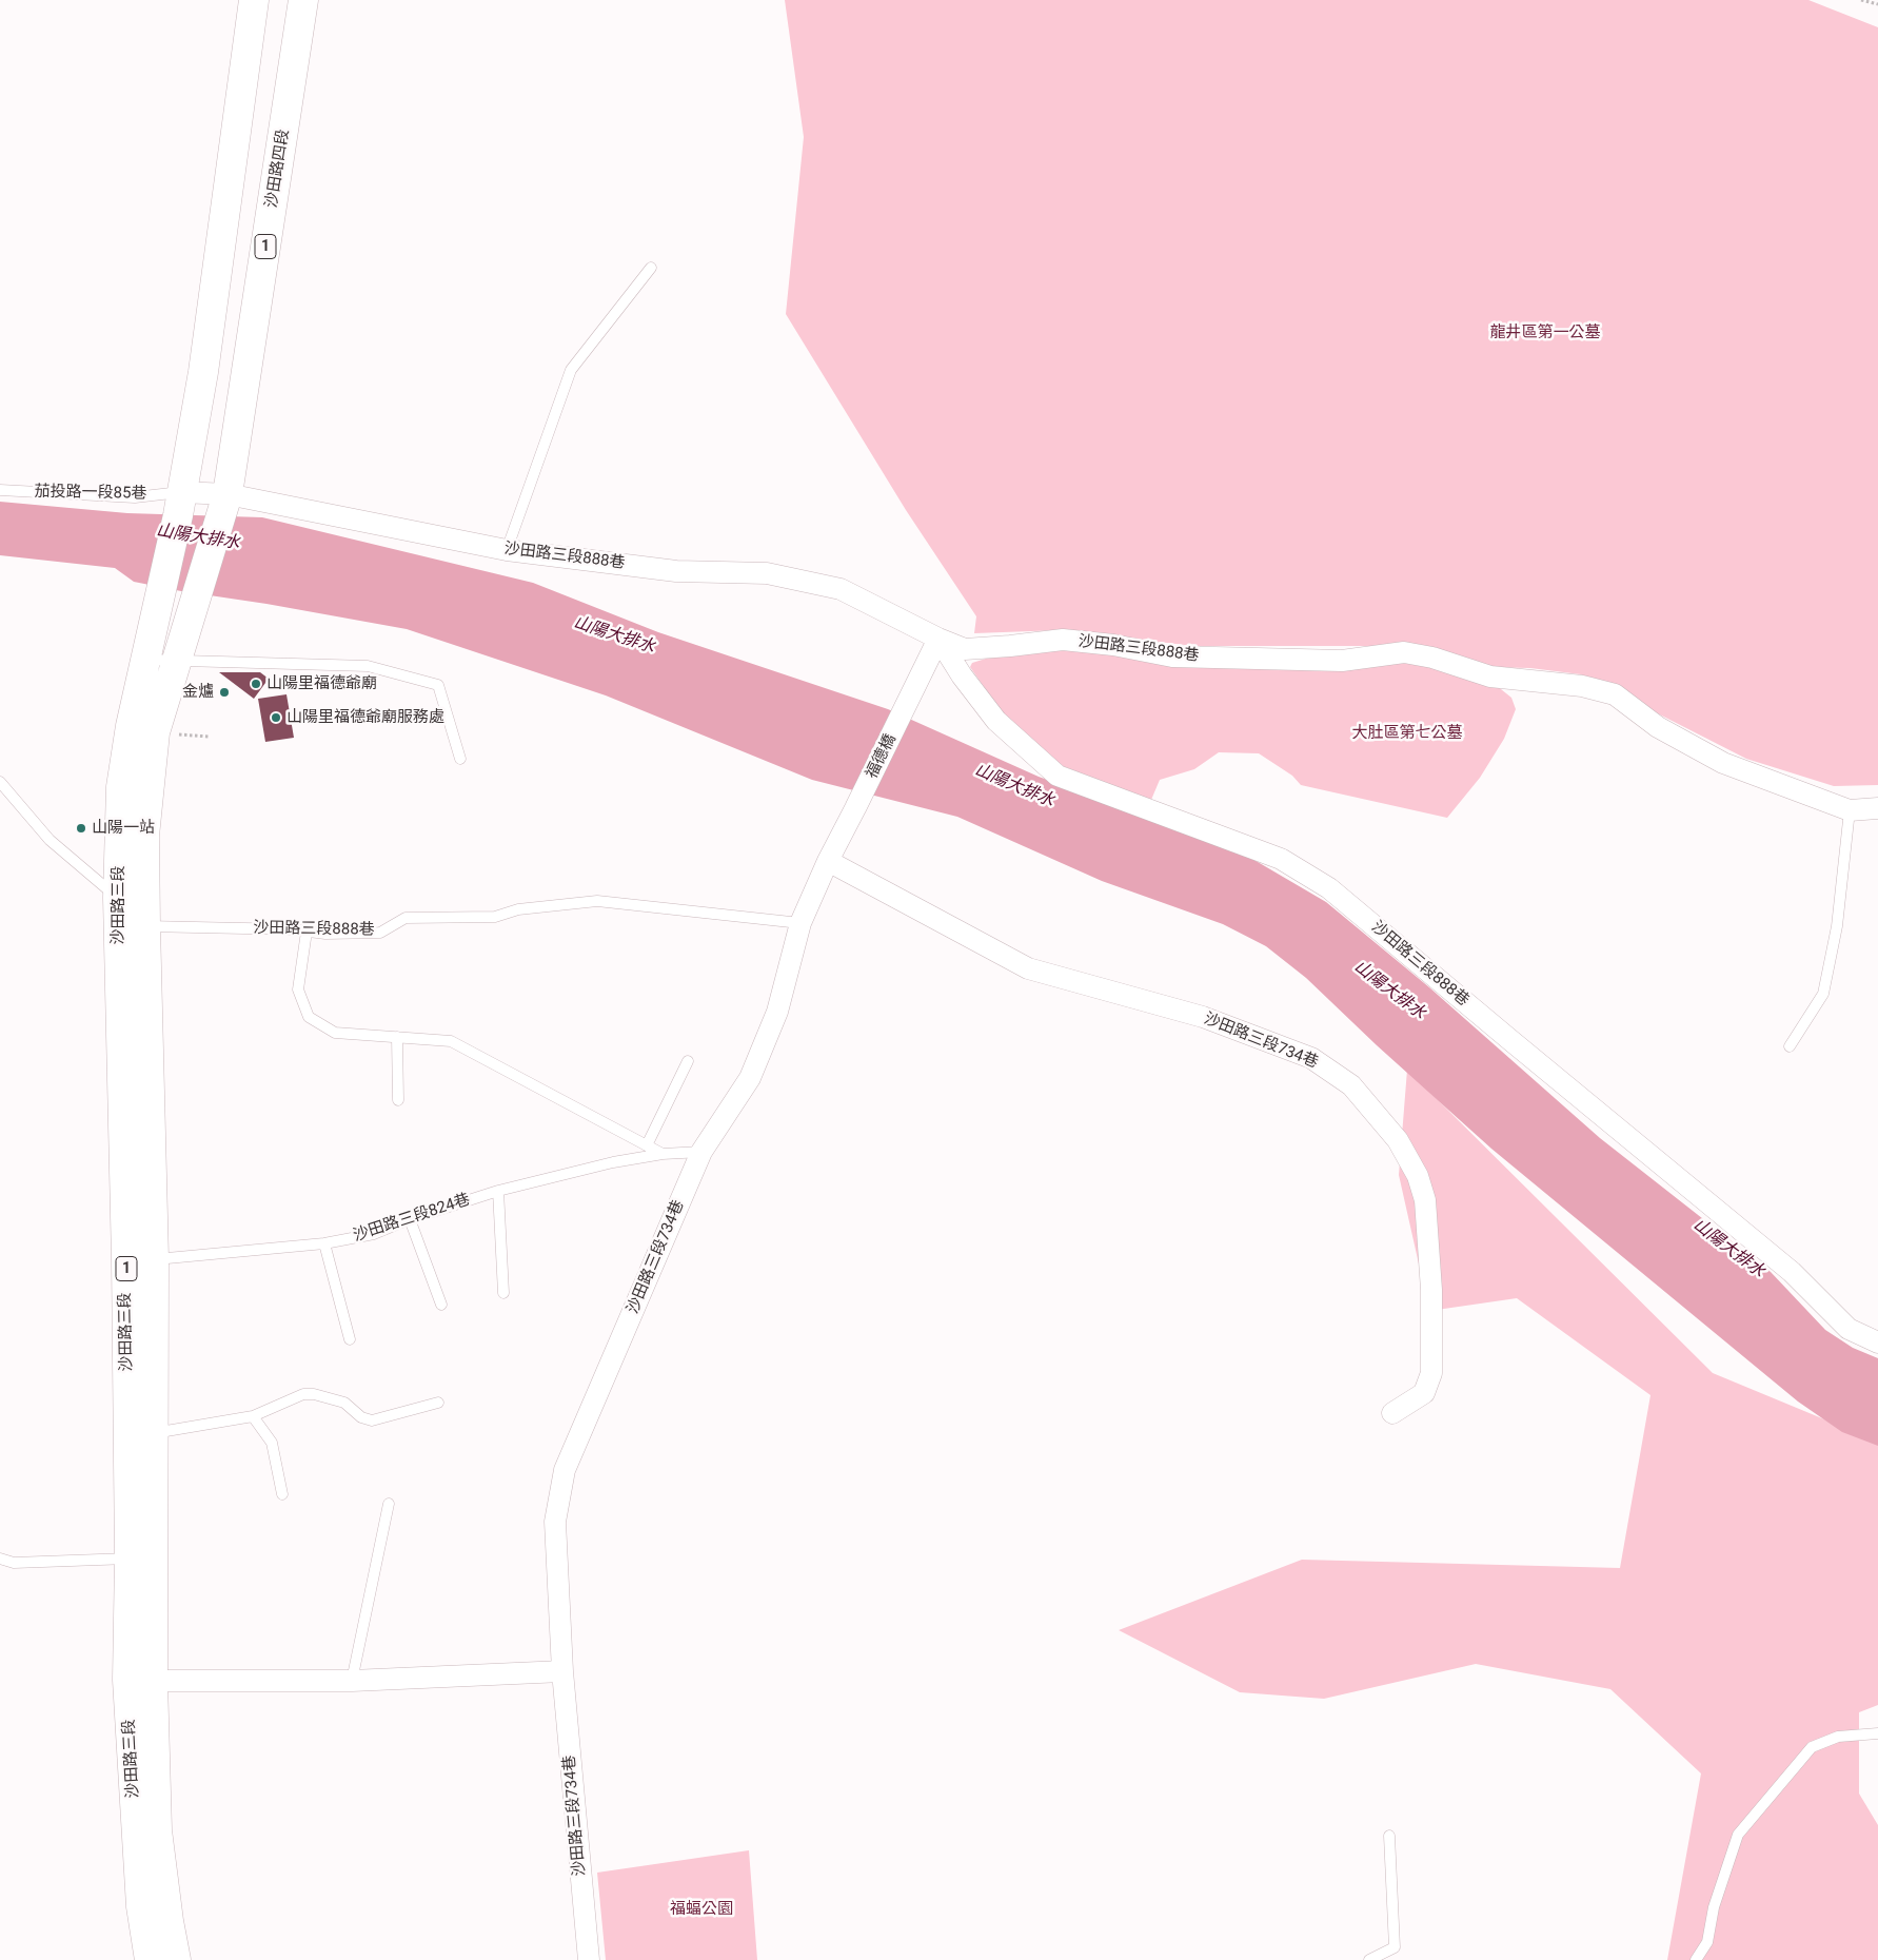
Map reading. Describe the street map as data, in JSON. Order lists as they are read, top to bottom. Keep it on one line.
{"streets":{"main road":["沙田路四段","1","沙田路三段"],"street":["沙田路三段888巷","福德橋","沙田路三段734巷"],"lane":["茄投路一段85巷","沙田路三段824巷"]},"crossings":[["沙田路四段","沙田路三段888巷"],["沙田路四段","沙田路三段"],["1","茄投路一段85巷"],["1","沙田路三段888巷"],["1","沙田路三段"],["茄投路一段85巷","沙田路三段888巷"],["茄投路一段85巷","沙田路三段"],["沙田路三段888巷","福德橋"],["沙田路三段888巷","沙田路三段"],["沙田路三段888巷","沙田路三段734巷"],["福德橋","沙田路三段734巷"],["沙田路三段","沙田路三段824巷"],["沙田路三段734巷","沙田路三段824巷"]],"water":["山陽大排水"],"parks":["龍井區第一公墓","大肚區第七公墓","福蝠公園"],"places":["山陽里福德爺廟","金爐","山陽里福德爺廟服務處","山陽一站"]}
